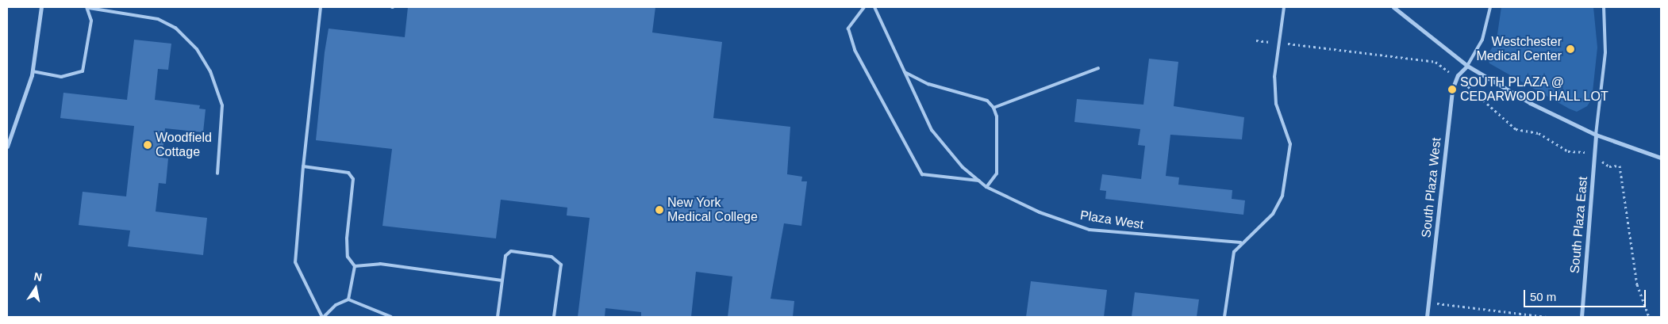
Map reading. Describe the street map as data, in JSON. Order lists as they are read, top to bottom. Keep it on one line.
{"streets":{"street":["South Plaza West","South Plaza East"],"lane":["Plaza West"]},"places":["Westchester Medical Center","SOUTH PLAZA @ CEDARWOOD HALL LOT","Woodfield Cottage","New York Medical College"],"scale_bar":"50 m","north":"top"}
